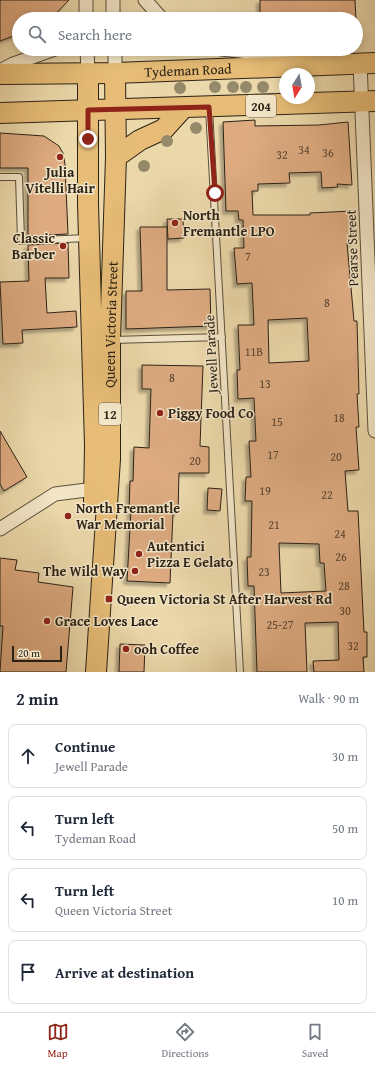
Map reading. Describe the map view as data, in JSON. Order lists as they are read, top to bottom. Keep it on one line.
{"streets":{"main road":["Tydeman Road","204","Queen Victoria Street","12"],"street":["Pearse Street"],"lane":["Jewell Parade"]},"crossings":[["Tydeman Road","Pearse Street"],["Tydeman Road","Queen Victoria Street"],["204","Pearse Street"],["204","Queen Victoria Street"],["204","Jewell Parade"]],"places":{"other":["Julia Vitelli Hair","North Fremantle LPO","Classic Barber","Piggy Food Co","North Fremantle War Memorial","Autentici Pizza E Gelato","The Wild Way","Grace Loves Lace","ooh Coffee"],"transit":["Queen Victoria St After Harvest Rd"]},"house_numbers":["34","36","32","7","8","11B","8","13","18","15","17","20","20","19","22","21","24","26","23","28","30","25-27","32"],"scale_bar":"20 m","north":"bottom","page":{"search":"Search here","scale":"20 m","heading":["2 min","Walk · 90 m"],"list":[["Continue","Jewell Parade","30 m"],["Turn left","Tydeman Road","50 m"],["Turn left","Queen Victoria Street","10 m"],"Arrive at destination"],"nav":["Map","Directions","Saved"]}}
